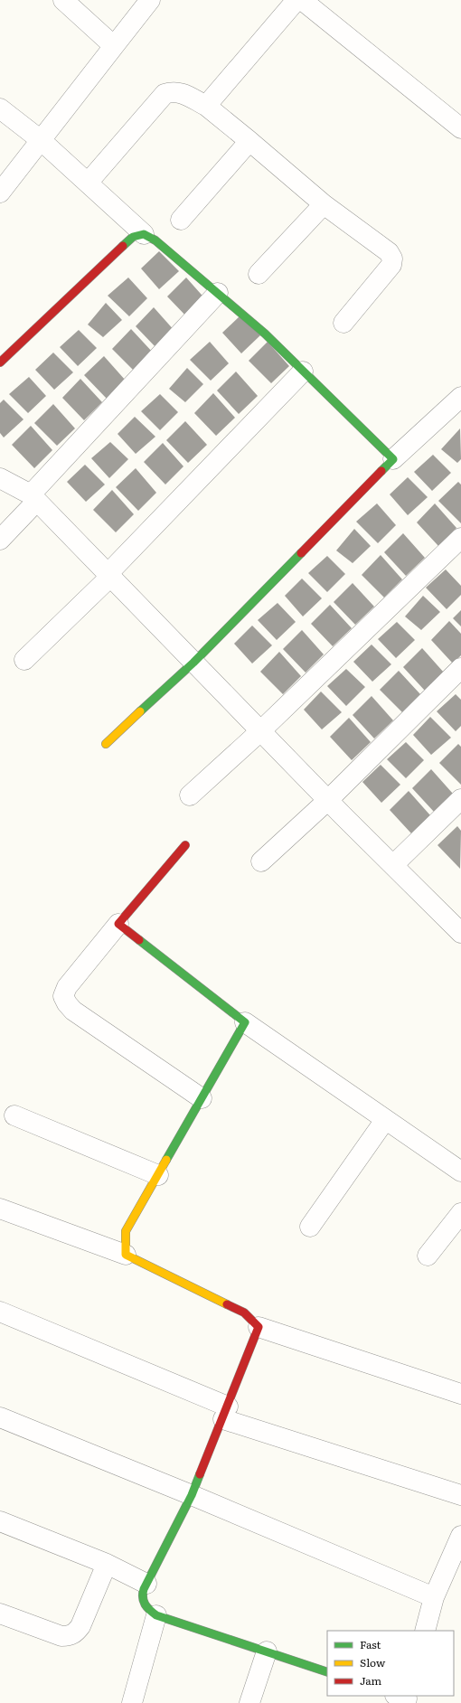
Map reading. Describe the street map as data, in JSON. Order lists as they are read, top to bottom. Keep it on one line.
{"legend":["Fast","Slow","Jam"]}
